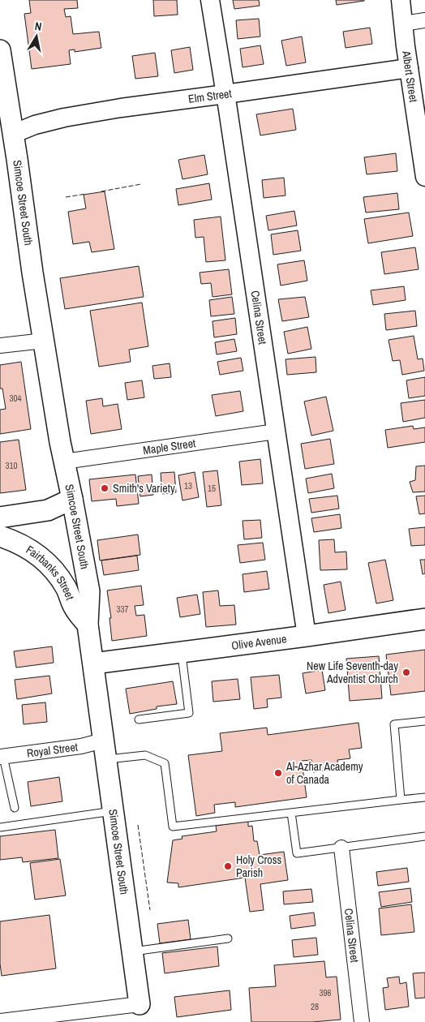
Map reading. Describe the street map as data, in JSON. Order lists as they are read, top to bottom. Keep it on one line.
{"streets":{"main road":["Simcoe Street South","Fairbanks Street","Olive Avenue"],"street":["Albert Street","Elm Street","Celina Street","Maple Street","Royal Street"]},"crossings":[["Albert Street","Elm Street"],["Elm Street","Simcoe Street South"],["Elm Street","Celina Street"],["Simcoe Street South","Maple Street"],["Simcoe Street South","Fairbanks Street"],["Simcoe Street South","Olive Avenue"],["Simcoe Street South","Royal Street"],["Celina Street","Maple Street"],["Celina Street","Olive Avenue"]],"places":["Smith's Variety","New Life Seventh-day Adventist Church","Al-Azhar Academy of Canada","Holy Cross Parish"],"house_numbers":["304","310","13","15","337","396","28"],"north":"top"}
